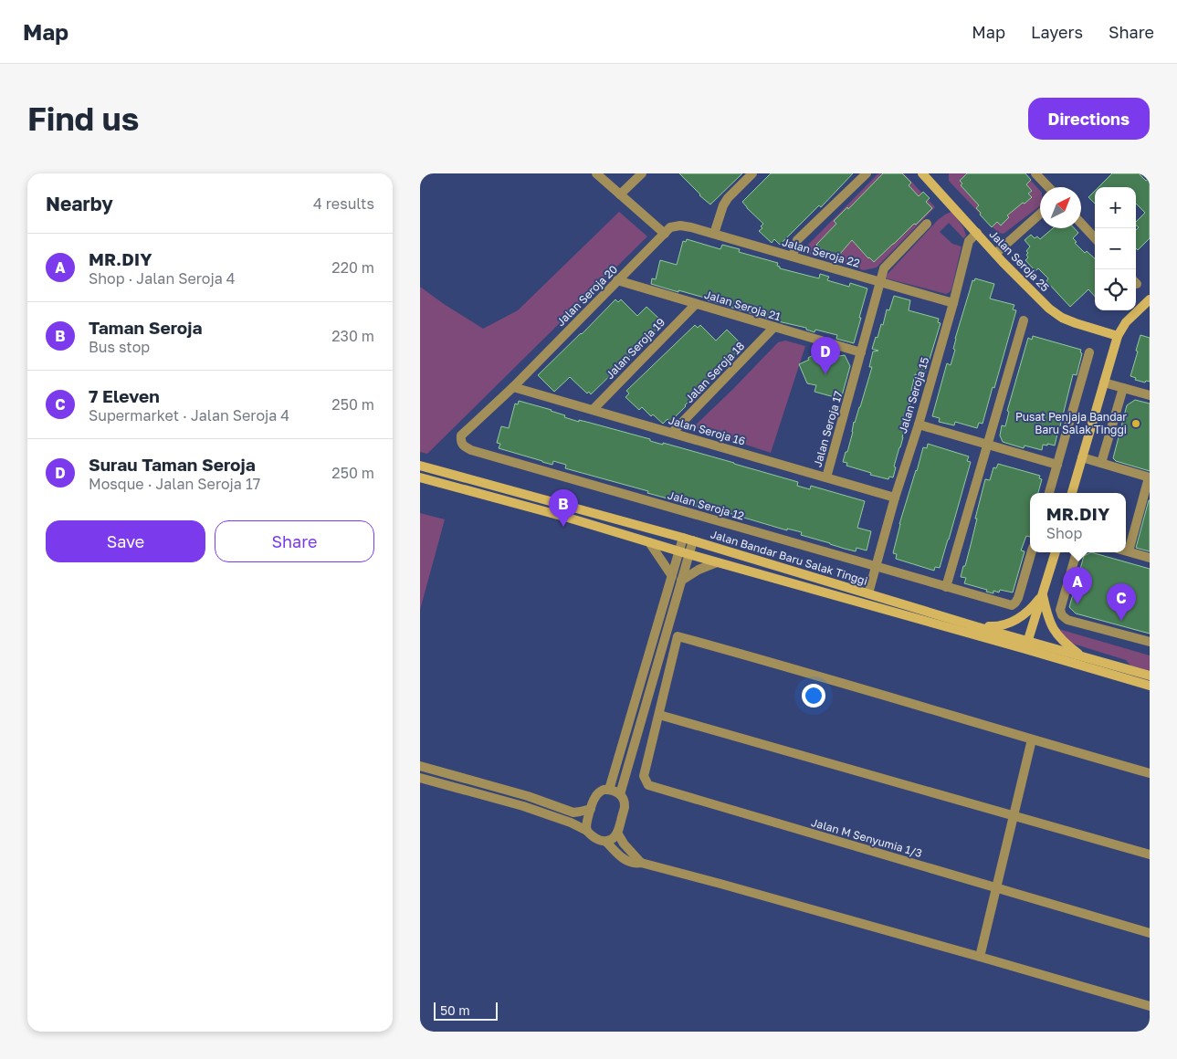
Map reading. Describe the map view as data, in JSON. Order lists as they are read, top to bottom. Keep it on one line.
{"streets":{"main road":["Jalan Seroja 25","Jalan Bandar Baru Salak Tinggi"],"street":["Jalan Seroja 22","Jalan Seroja 20","Jalan Seroja 21","Jalan Seroja 19","Jalan Seroja 18","Jalan Seroja 15","Jalan Seroja 17","Jalan Seroja 16","Jalan Seroja 12","Jalan M Senyumia 1/3"]},"crossings":[["Jalan Seroja 22","Jalan Seroja 20"],["Jalan Seroja 22","Jalan Seroja 15"],["Jalan Seroja 22","Jalan Seroja 17"],["Jalan Seroja 25","Jalan Seroja 15"],["Jalan Seroja 20","Jalan Seroja 21"],["Jalan Seroja 20","Jalan Seroja 16"],["Jalan Seroja 20","Jalan Seroja 12"],["Jalan Seroja 21","Jalan Seroja 19"],["Jalan Seroja 21","Jalan Seroja 18"],["Jalan Seroja 21","Jalan Seroja 17"],["Jalan Seroja 19","Jalan Seroja 16"],["Jalan Seroja 18","Jalan Seroja 16"],["Jalan Seroja 15","Jalan Seroja 16"],["Jalan Seroja 15","Jalan Seroja 12"],["Jalan Seroja 15","Jalan Bandar Baru Salak Tinggi"],["Jalan Seroja 17","Jalan Seroja 16"],["Jalan Seroja 16","Jalan Seroja 12"]],"places":["Pusat Penjaja Bandar Baru Salak Tinggi"],"scale_bar":"50 m","north":"top right","page":{"header":"Map","nav":["Map","Layers","Share"],"buttons":["Directions",["Save","Share"]],"title":"Find us","heading":["Nearby","4 results"],"map_buttons":["+","−"],"list":[{"mark":"A","name":"MR.DIY","note":"Shop · Jalan Seroja 4","value":"220 m"},{"mark":"B","name":"Taman Seroja","note":"Bus stop","value":"230 m"},{"mark":"C","name":"7 Eleven","note":"Supermarket · Jalan Seroja 4","value":"250 m"},{"mark":"D","name":"Surau Taman Seroja","note":"Mosque · Jalan Seroja 17","value":"250 m"}],"pins":["D","B","A","C"],"popup":["MR.DIY","Shop"],"scale":"50 m"}}
